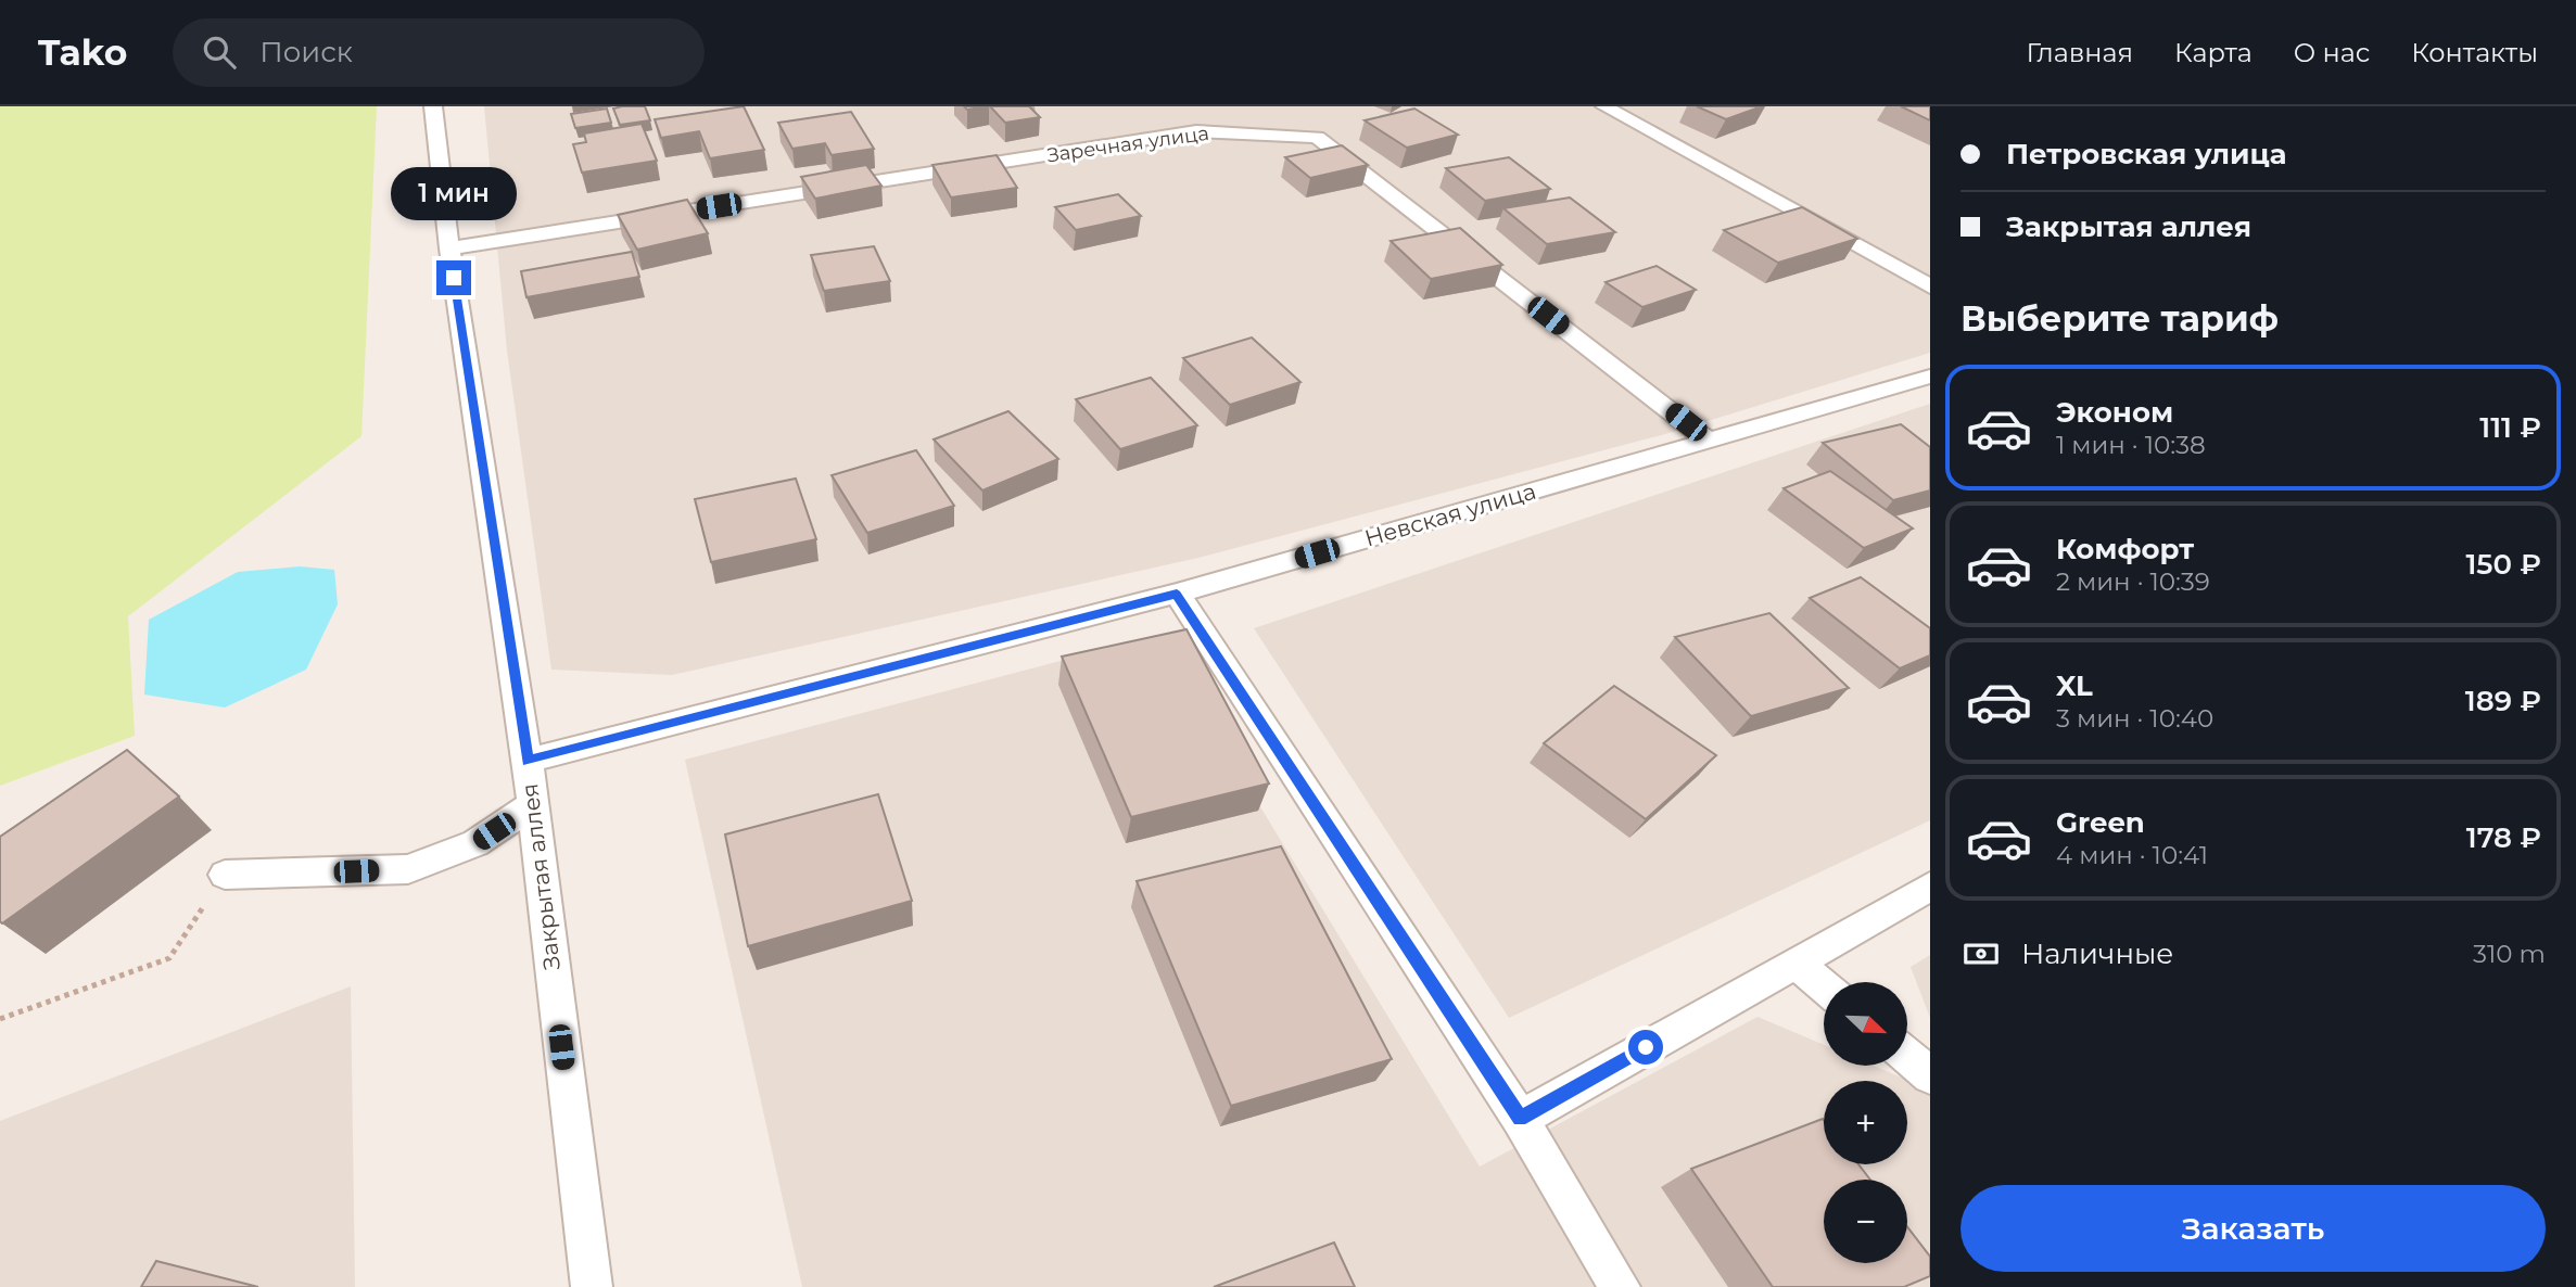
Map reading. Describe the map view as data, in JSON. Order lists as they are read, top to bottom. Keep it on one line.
{"streets":{"lane":["Заречная улица","Невская улица","Закрытая аллея"]},"crossings":[["Заречная улица","Невская улица"],["Заречная улица","Закрытая аллея"],["Невская улица","Закрытая аллея"]],"north":"bottom right","page":{"header":"Tako","search":"Поиск","nav":["Главная","Карта","О нас","Контакты"],"banner":["Петровская улица","Закрытая аллея"],"bubble":"1 мин","heading":"Выберите тариф","list":[{"name":"Эконом","note":"1 мин · 10:38","value":"111 ₽"},{"name":"Комфорт","note":"2 мин · 10:39","value":"150 ₽"},{"name":"XL","note":"3 мин · 10:40","value":"189 ₽"},{"name":"Green","note":"4 мин · 10:41","value":"178 ₽"}],"pay":["Наличные","310 m"],"map_buttons":["+","−"],"buttons":"Заказать"}}
